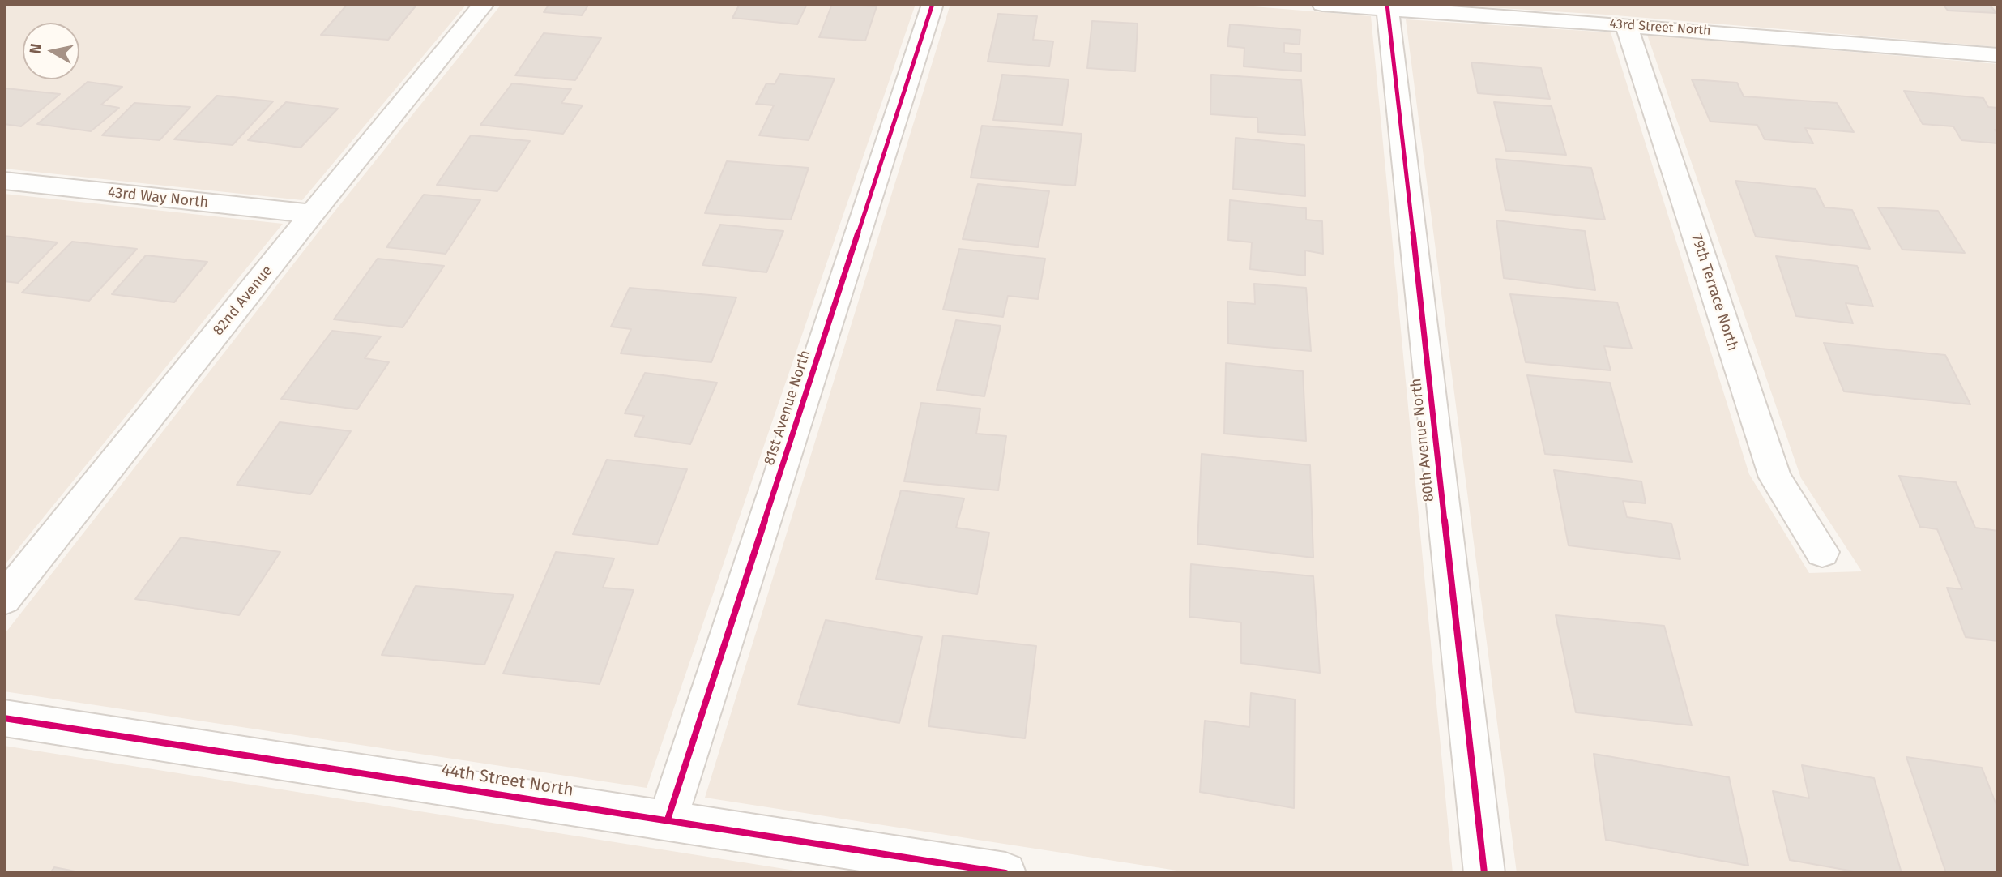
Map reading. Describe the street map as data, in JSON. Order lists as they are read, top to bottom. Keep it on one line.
{"streets":{"street":["43rd Street North","43rd Way North","79th Terrace North","82nd Avenue","81st Avenue North","80th Avenue North","44th Street North"]},"crossings":[["43rd Street North","79th Terrace North"],["43rd Street North","80th Avenue North"],["43rd Way North","82nd Avenue"],["81st Avenue North","44th Street North"]],"north":"left"}
